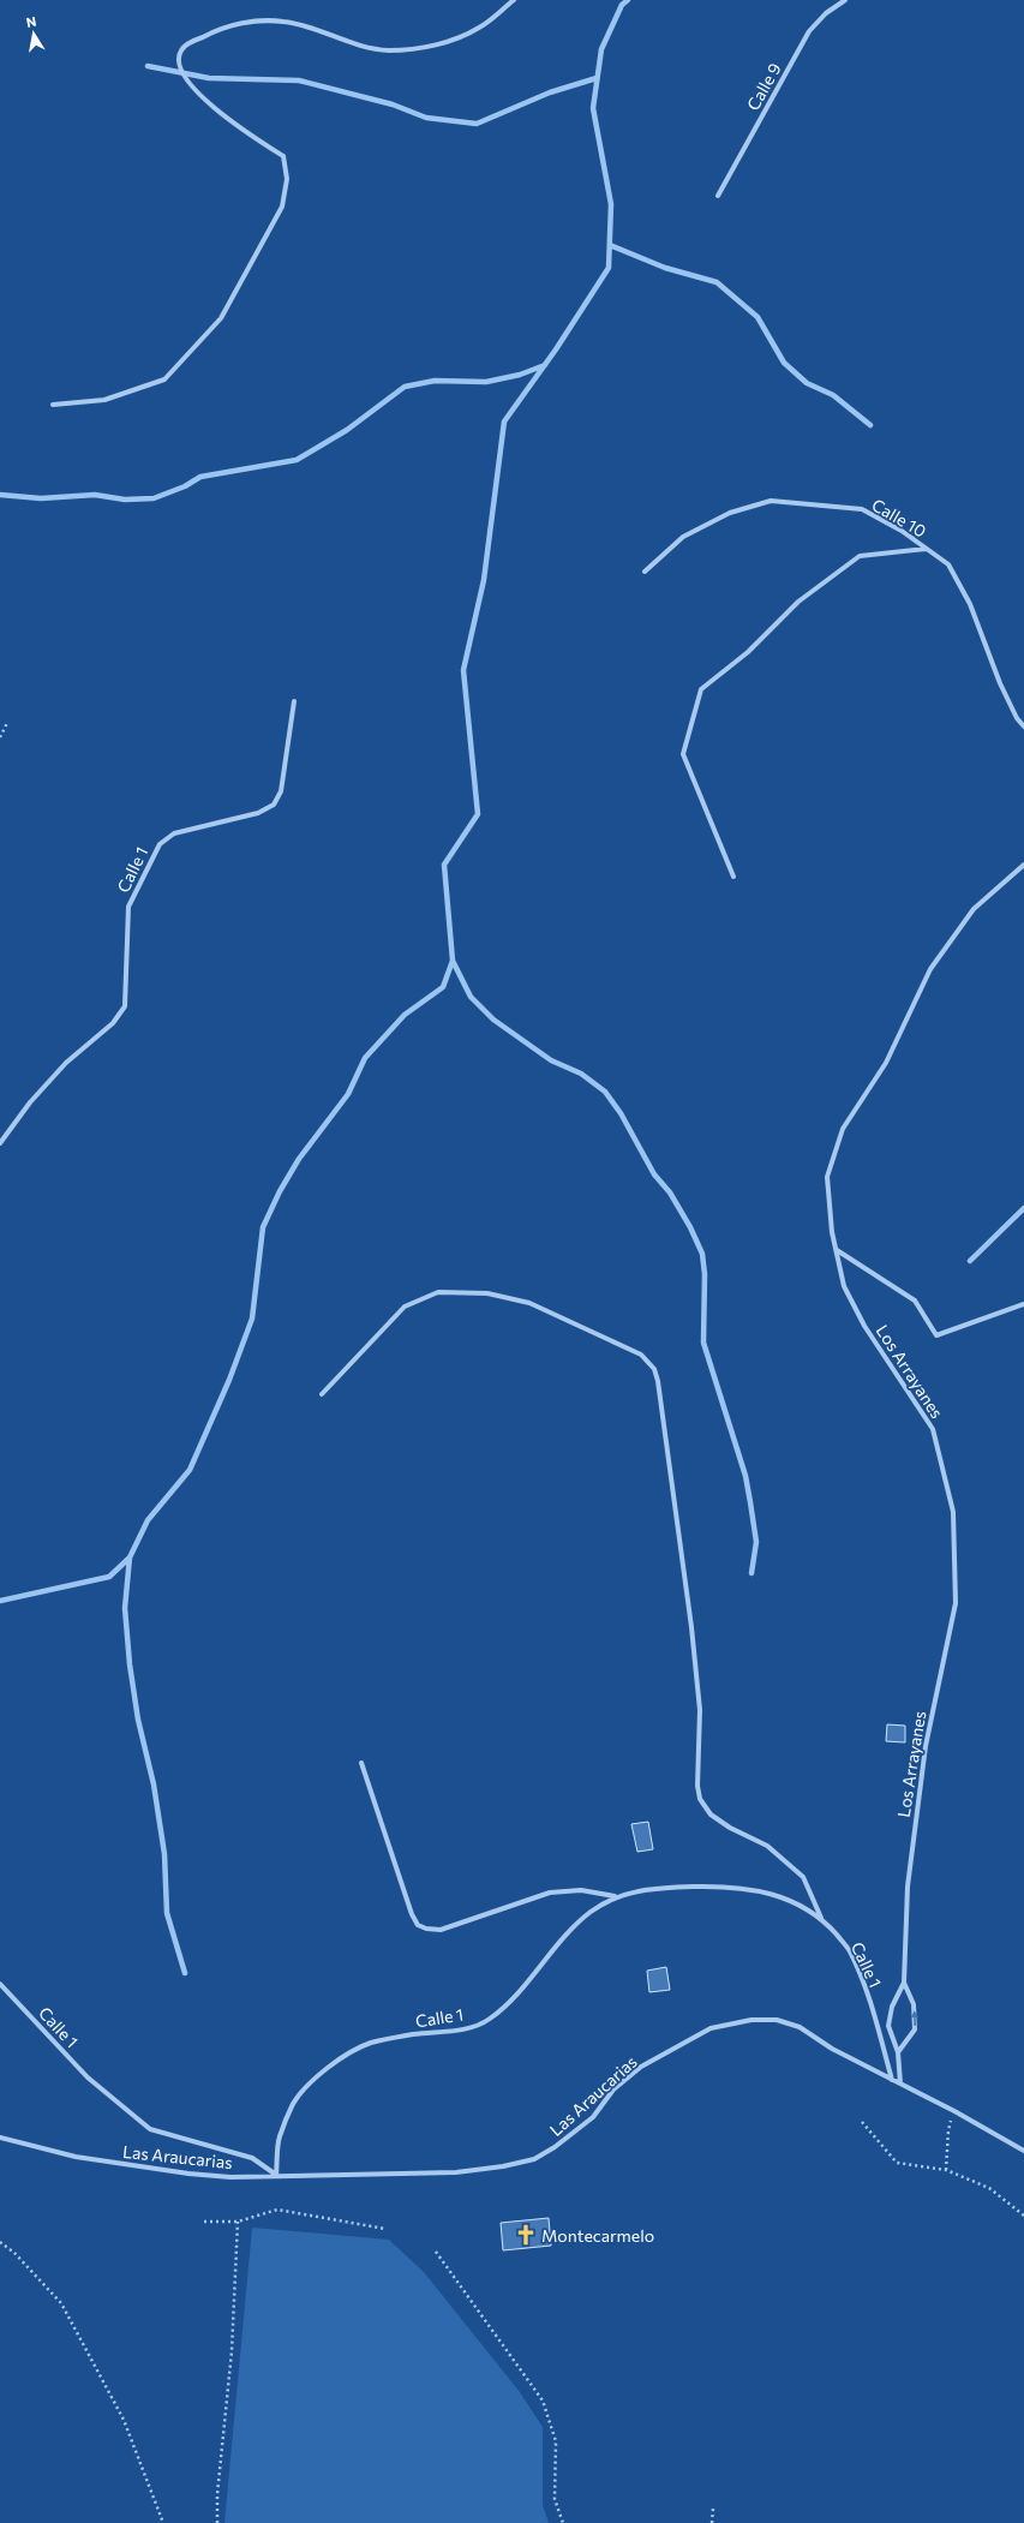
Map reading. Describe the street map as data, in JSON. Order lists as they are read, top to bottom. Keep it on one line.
{"streets":{"street":["Calle 9","Calle 10","Calle 1","Los Arrayanes","Las Araucarias"]},"crossings":[["Calle 1","Las Araucarias"],["Los Arrayanes","Las Araucarias"]],"places":{"church":["Montecarmelo"]},"north":"top"}
